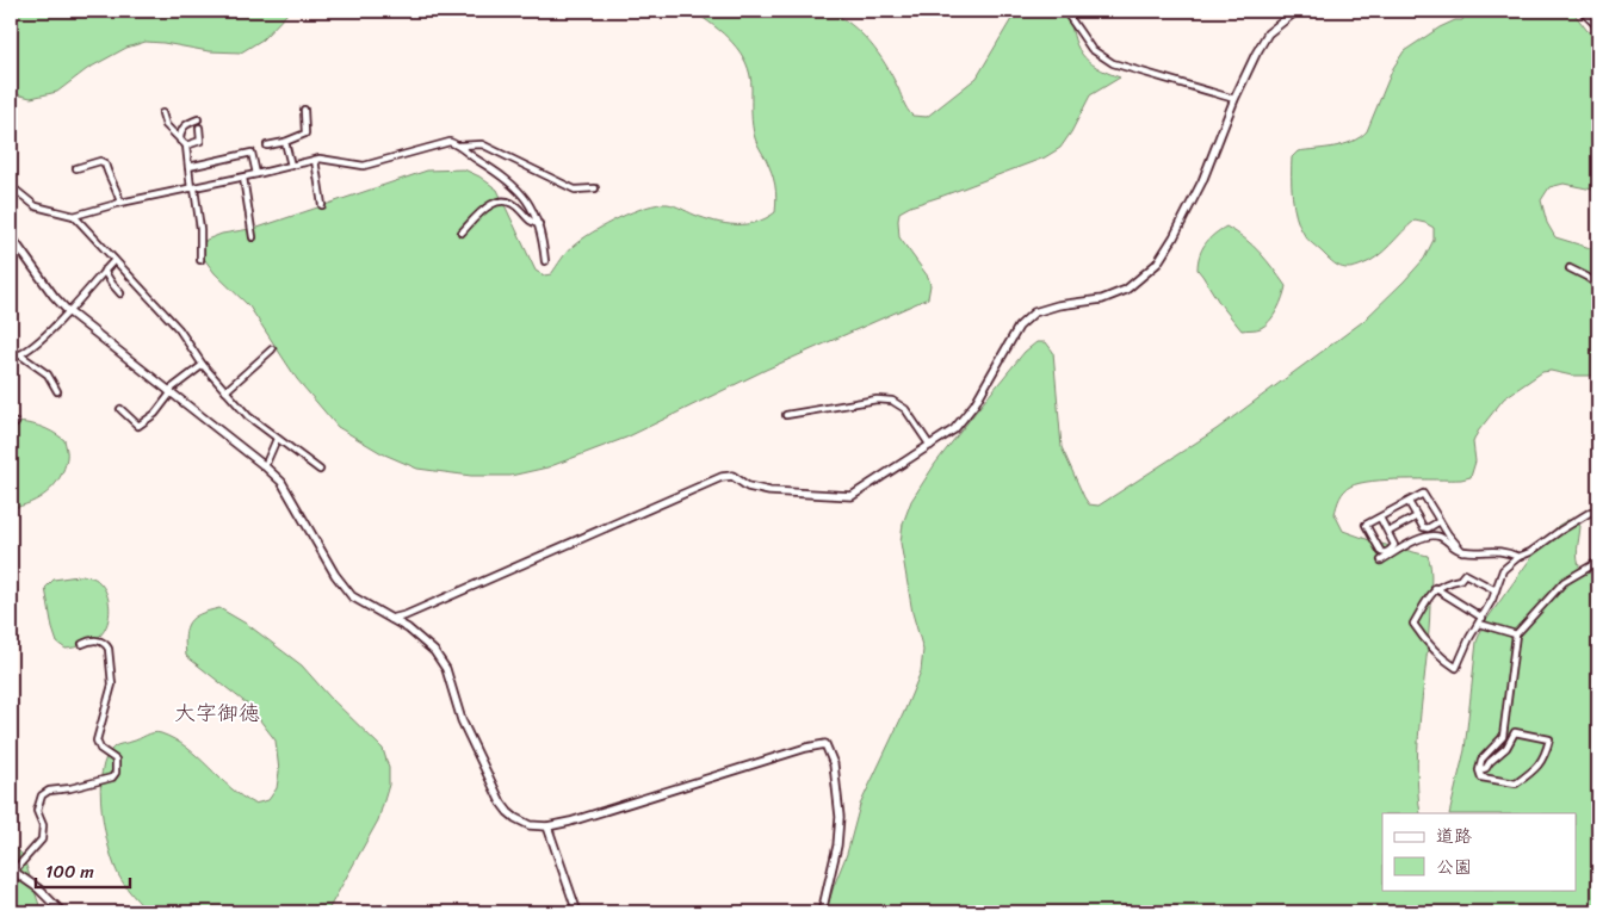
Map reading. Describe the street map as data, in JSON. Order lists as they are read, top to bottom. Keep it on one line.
{"districts":["大字御徳"],"legend":["道路","公園"],"scale_bar":"100 m"}
